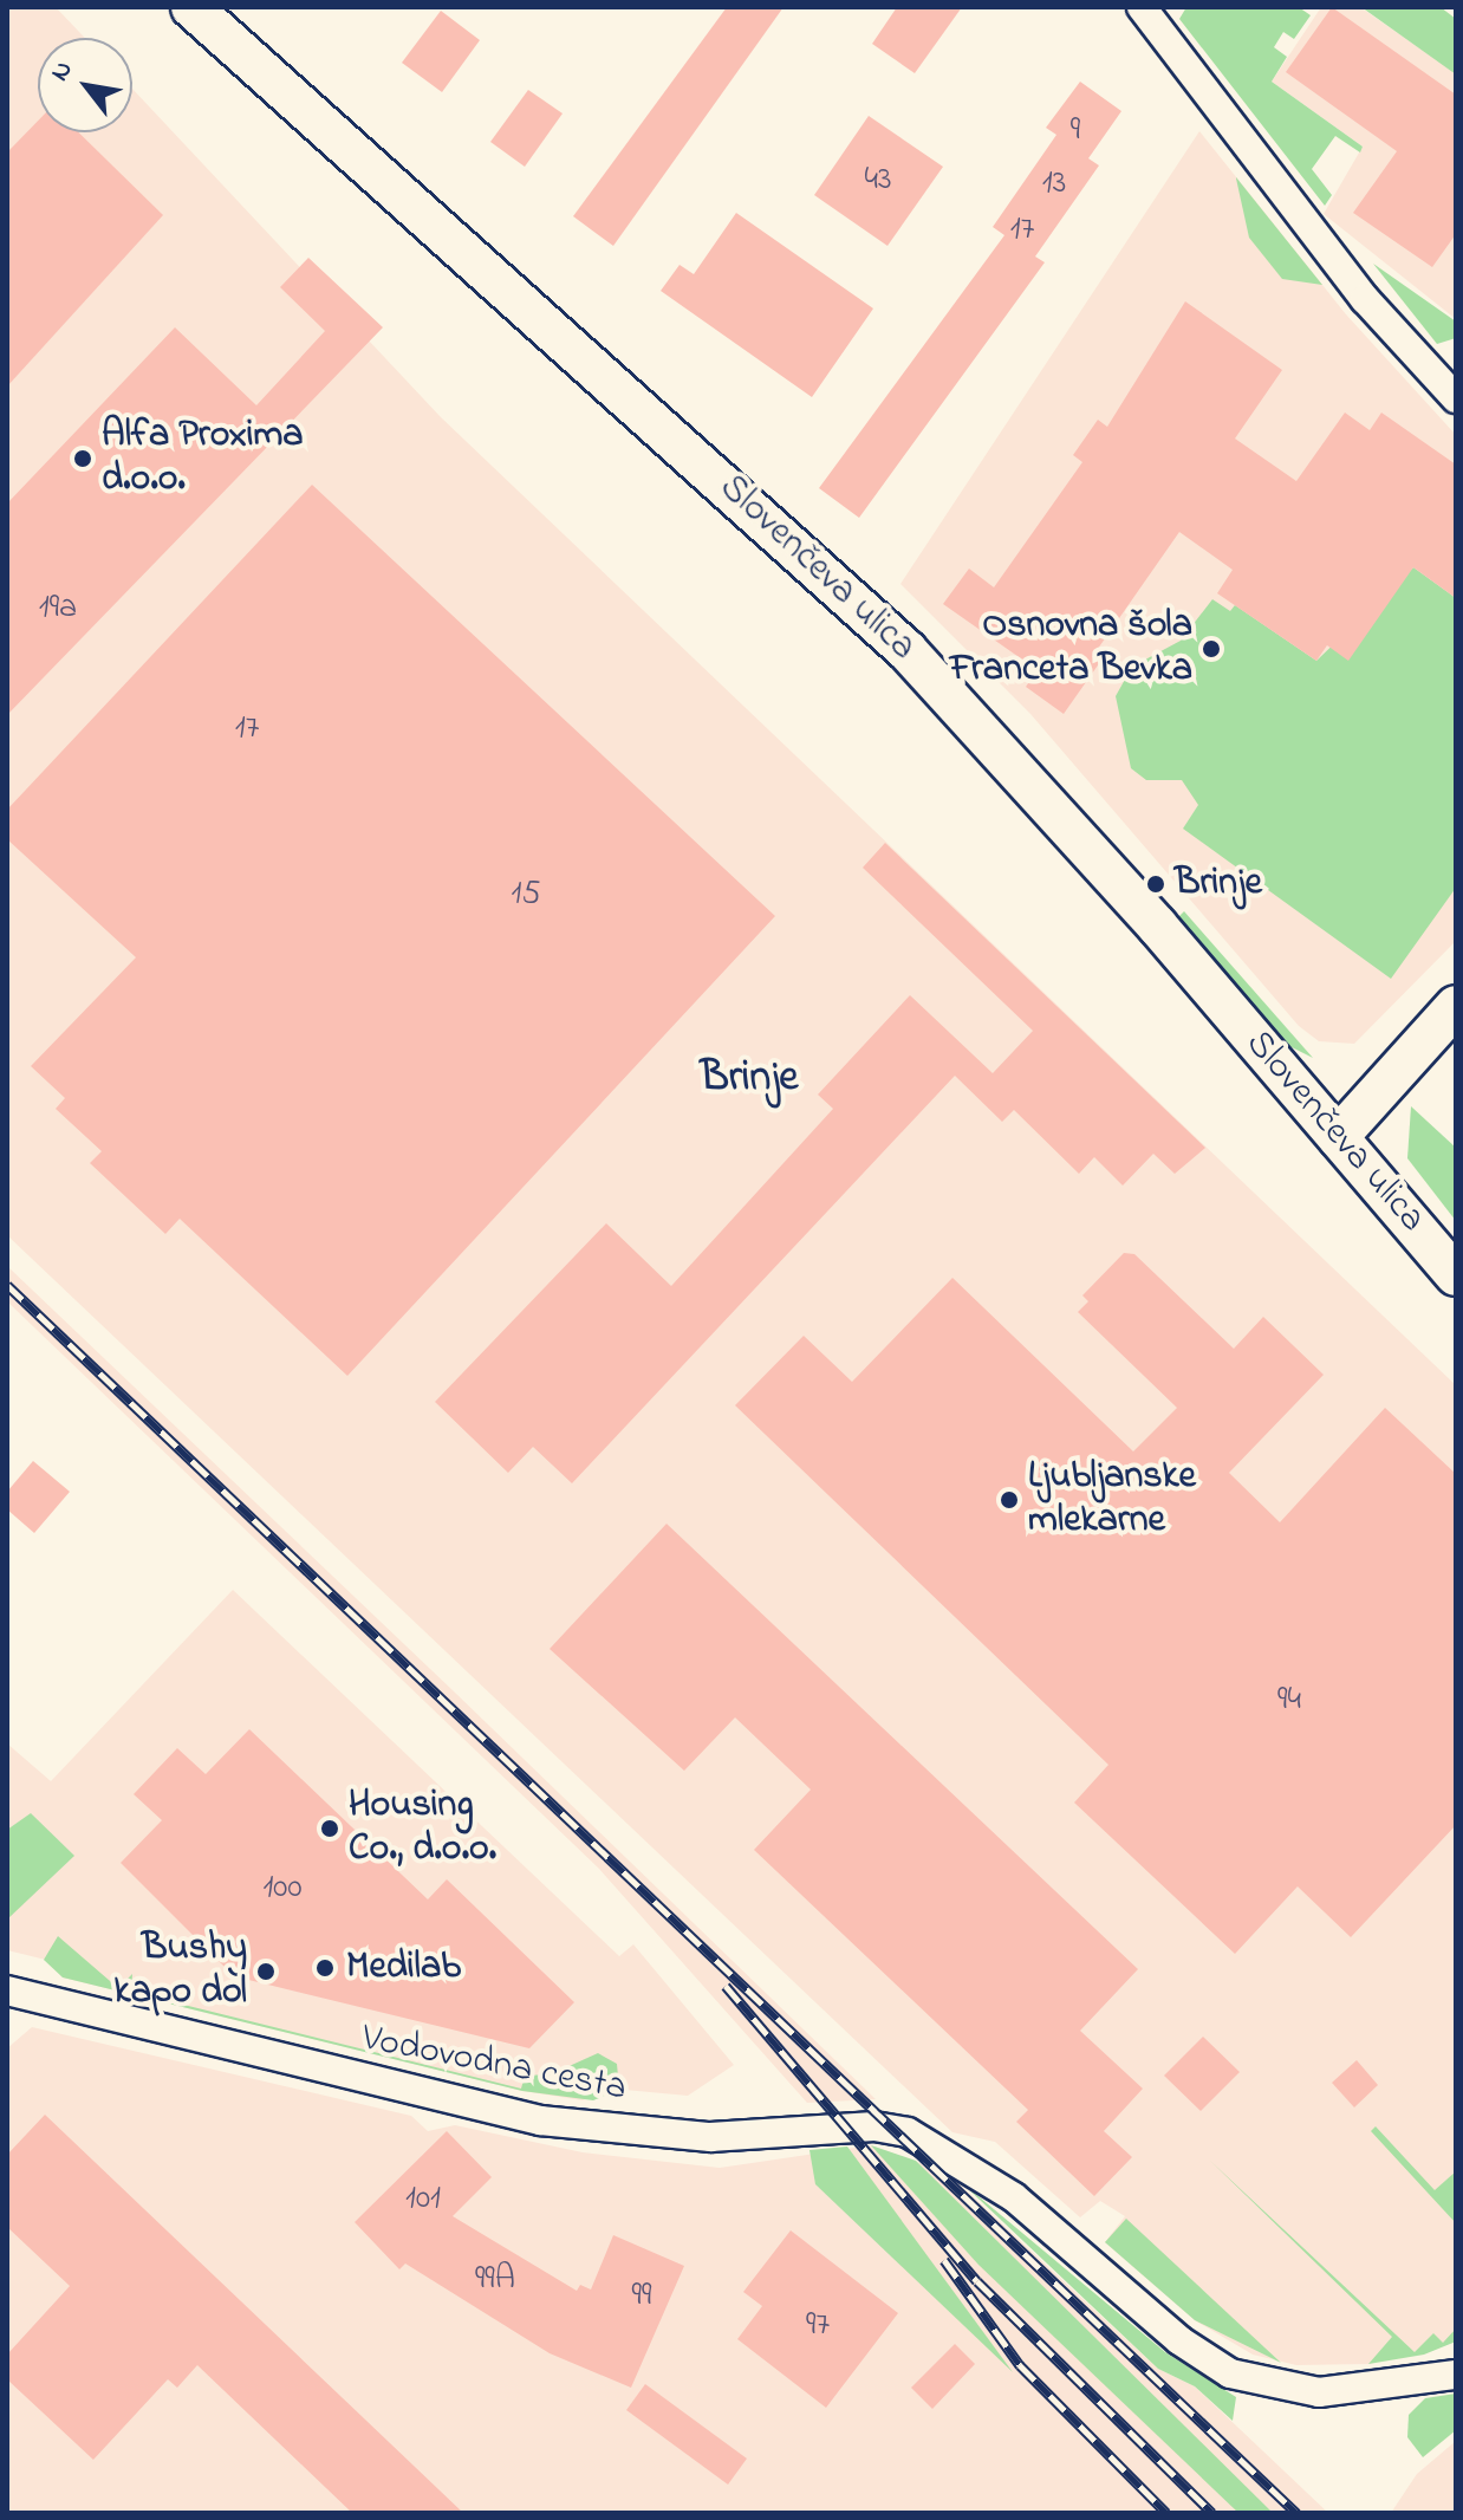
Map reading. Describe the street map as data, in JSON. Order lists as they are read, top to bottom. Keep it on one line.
{"streets":{"street":["Slovenčeva ulica","Vodovodna cesta"]},"districts":["Brinje"],"places":["Alfa Proxima d.o.o.","Osnovna šola Franceta Bevka","Brinje","Ljubljanske mlekarne","Housing Co., d.o.o.","Medilab","Bushy kapo dol"],"house_numbers":["9","43","13","17","19a","17","15","94","100","101","99A","99","97"],"north":"top left"}
